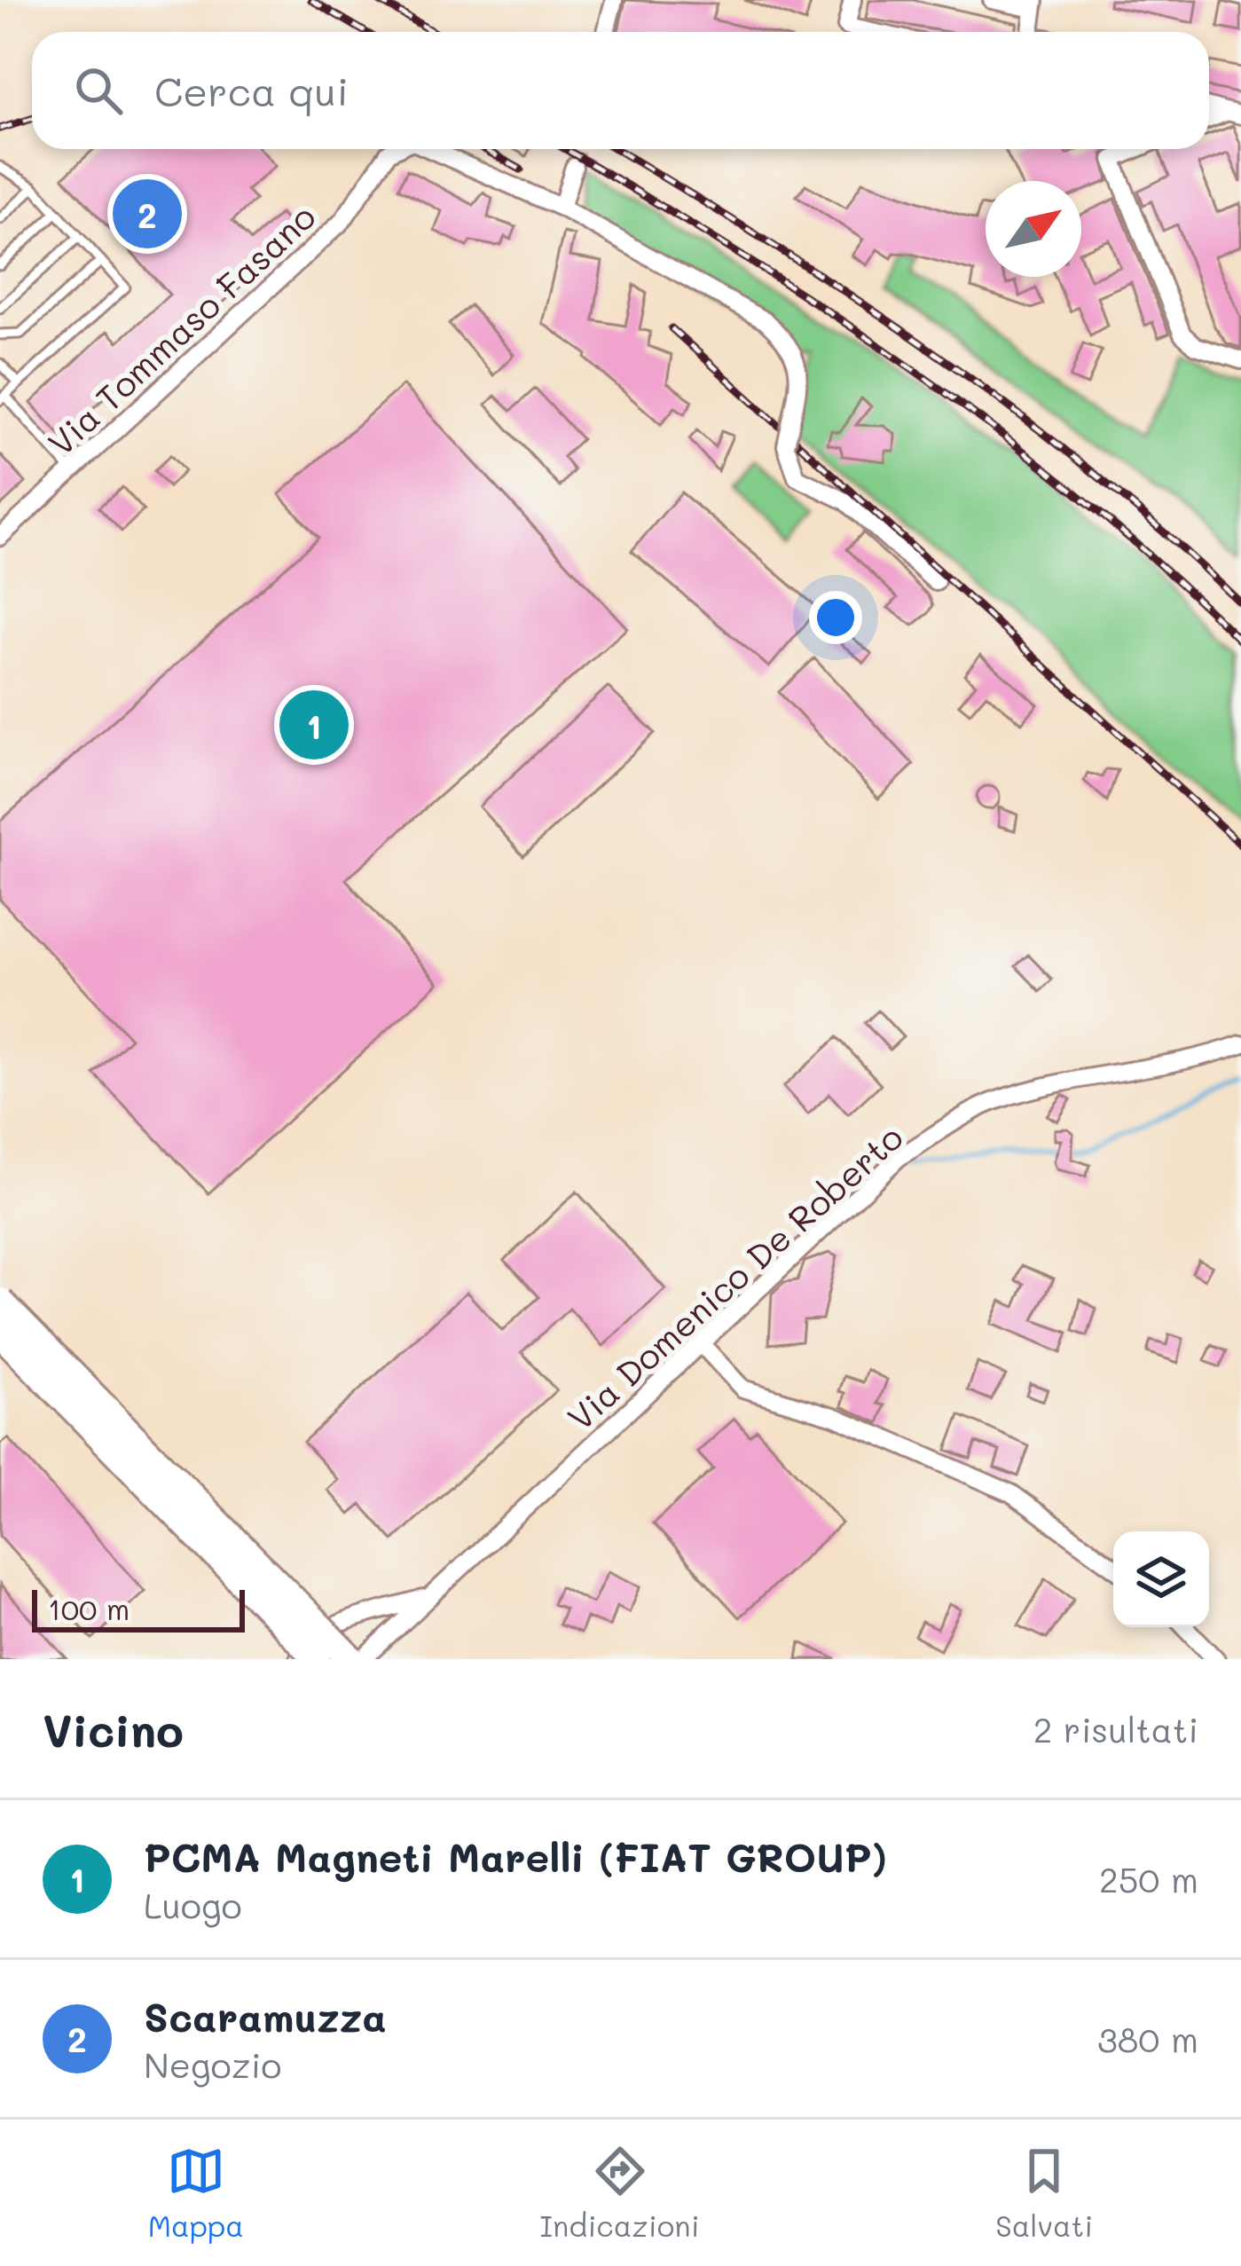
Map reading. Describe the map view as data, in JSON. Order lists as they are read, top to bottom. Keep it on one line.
{"streets":{"street":["Via Tommaso Fasano","Via Domenico De Roberto"]},"scale_bar":"100 m","north":"top right","page":{"search":"Cerca qui","pins":["2","1"],"scale":"100 m","heading":["Vicino","2 risultati"],"list":[{"mark":"1","name":"PCMA Magneti Marelli (FIAT GROUP)","note":"Luogo","value":"250 m"},{"mark":"2","name":"Scaramuzza","note":"Negozio","value":"380 m"}],"nav":["Mappa","Indicazioni","Salvati"]}}
